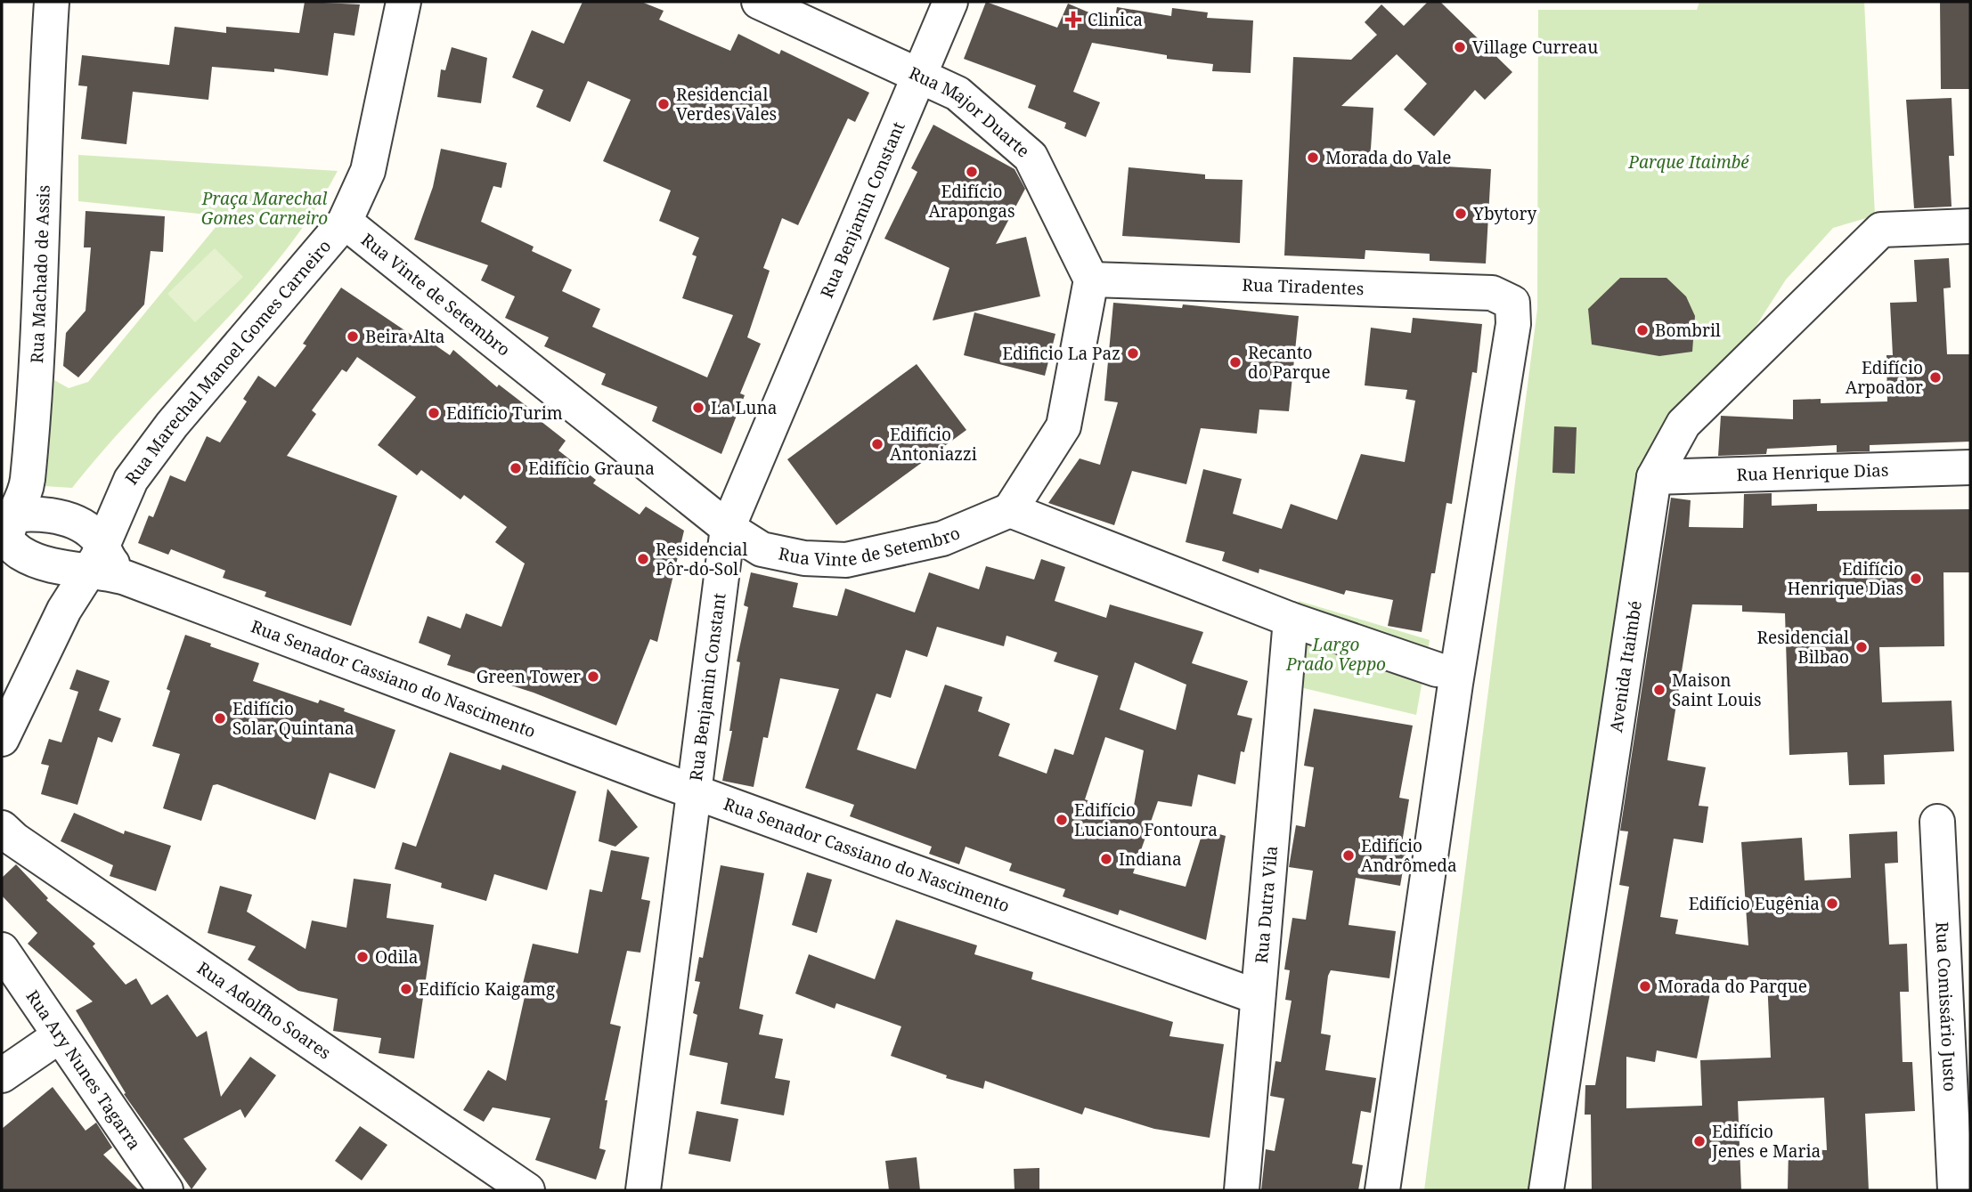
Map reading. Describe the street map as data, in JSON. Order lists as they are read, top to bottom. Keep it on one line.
{"streets":{"street":["Rua Major Duarte","Rua Benjamin Constant","Rua Machado de Assis","Rua Tiradentes","Rua Vinte de Setembro","Rua Marechal Manoel Gomes Carneiro","Rua Henrique Dias","Avenida Itaimbé","Rua Senador Cassiano do Nascimento","Rua Dutra Vila","Rua Comissário Justo","Rua Adolfho Soares","Rua Ary Nunes Tagarra"]},"crossings":[["Rua Major Duarte","Rua Benjamin Constant"],["Rua Major Duarte","Rua Tiradentes"],["Rua Benjamin Constant","Rua Vinte de Setembro"],["Rua Benjamin Constant","Rua Senador Cassiano do Nascimento"],["Rua Machado de Assis","Rua Senador Cassiano do Nascimento"],["Rua Vinte de Setembro","Rua Marechal Manoel Gomes Carneiro"],["Rua Marechal Manoel Gomes Carneiro","Rua Senador Cassiano do Nascimento"],["Rua Henrique Dias","Avenida Itaimbé"],["Rua Senador Cassiano do Nascimento","Rua Dutra Vila"]],"parks":["Parque Itaimbé","Praça Marechal Gomes Carneiro","Largo Prado Veppo"],"places":{"health":["Clinica"],"other":["Village Curreau","Residencial Verdes Vales","Morada do Vale","Edifício Arapongas","Ybytory","Bombril","Beira Alta","Edificio La Paz","Recanto do Parque","Edifício Arpoador","La Luna","Edifício Turim","Edifício Antoniazzi","Edifício Grauna","Residencial Pôr-do-Sol","Edifício Henrique Dias","Residencial Bilbao","Green Tower","Maison Saint Louis","Edifício Solar Quintana","Edifício Luciano Fontoura","Edifício Andrômeda","Indiana","Edifício Eugênia","Odila","Morada do Parque","Edifício Kaigamg","Edifício Jenes e Maria"]}}
